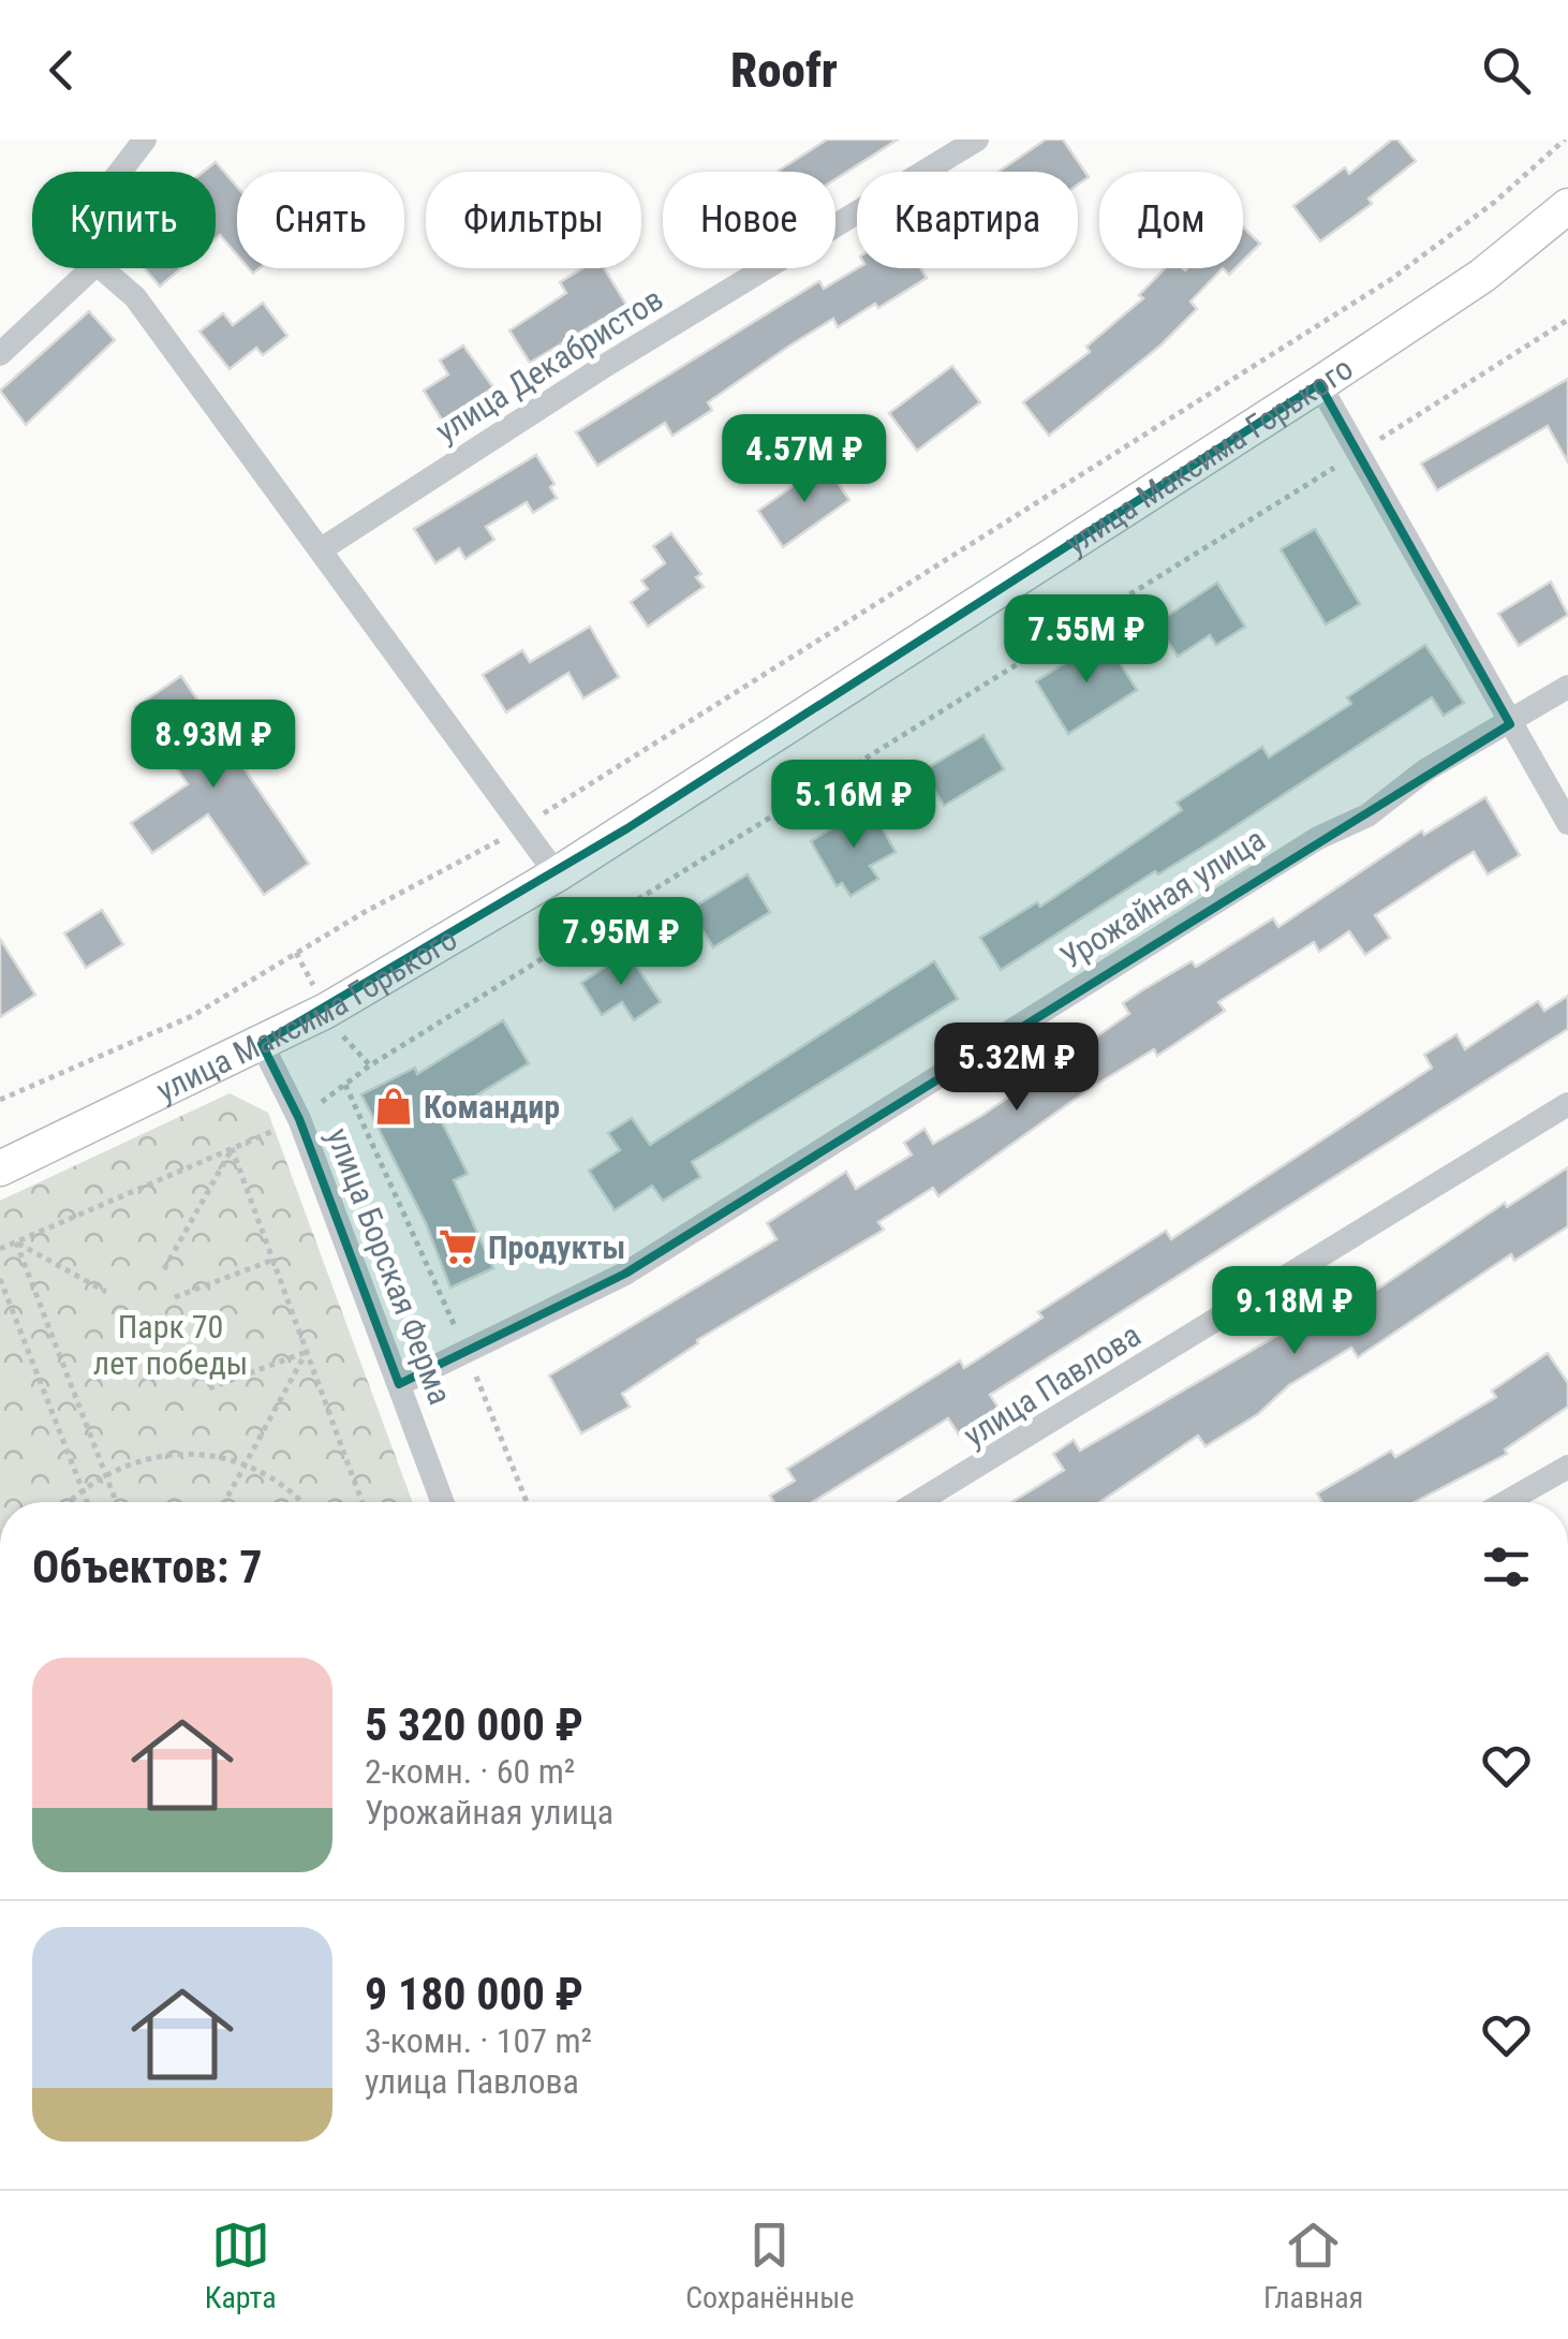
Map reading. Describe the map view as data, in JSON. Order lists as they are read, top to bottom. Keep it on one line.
{"streets":{"street":["улица Декабристов","улица Максима Горького","Урожайная улица","улица Борская Ферма","улица Павлова"]},"crossings":[["улица Максима Горького","улица Борская Ферма"],["Урожайная улица","улица Борская Ферма"]],"parks":["Парк 70 лет победы"],"places":{"shop":["Командир"],"supermarket":["Продукты"]},"page":{"header":"Roofr","chip":["Купить","Снять","Фильтры","Новое","Квартира","Дом"],"price":["4.57M ₽","7.55M ₽","8.93M ₽","5.16M ₽","7.95M ₽","5.32M ₽","9.18M ₽"],"heading":"Объектов: 7","list":[{"name":"5 320 000 ₽","note":"2-комн. · 60 m² · Урожайная улица"},{"name":"9 180 000 ₽","note":"3-комн. · 107 m² · улица Павлова"}],"tabs":["Карта","Сохранённые","Главная"]}}
